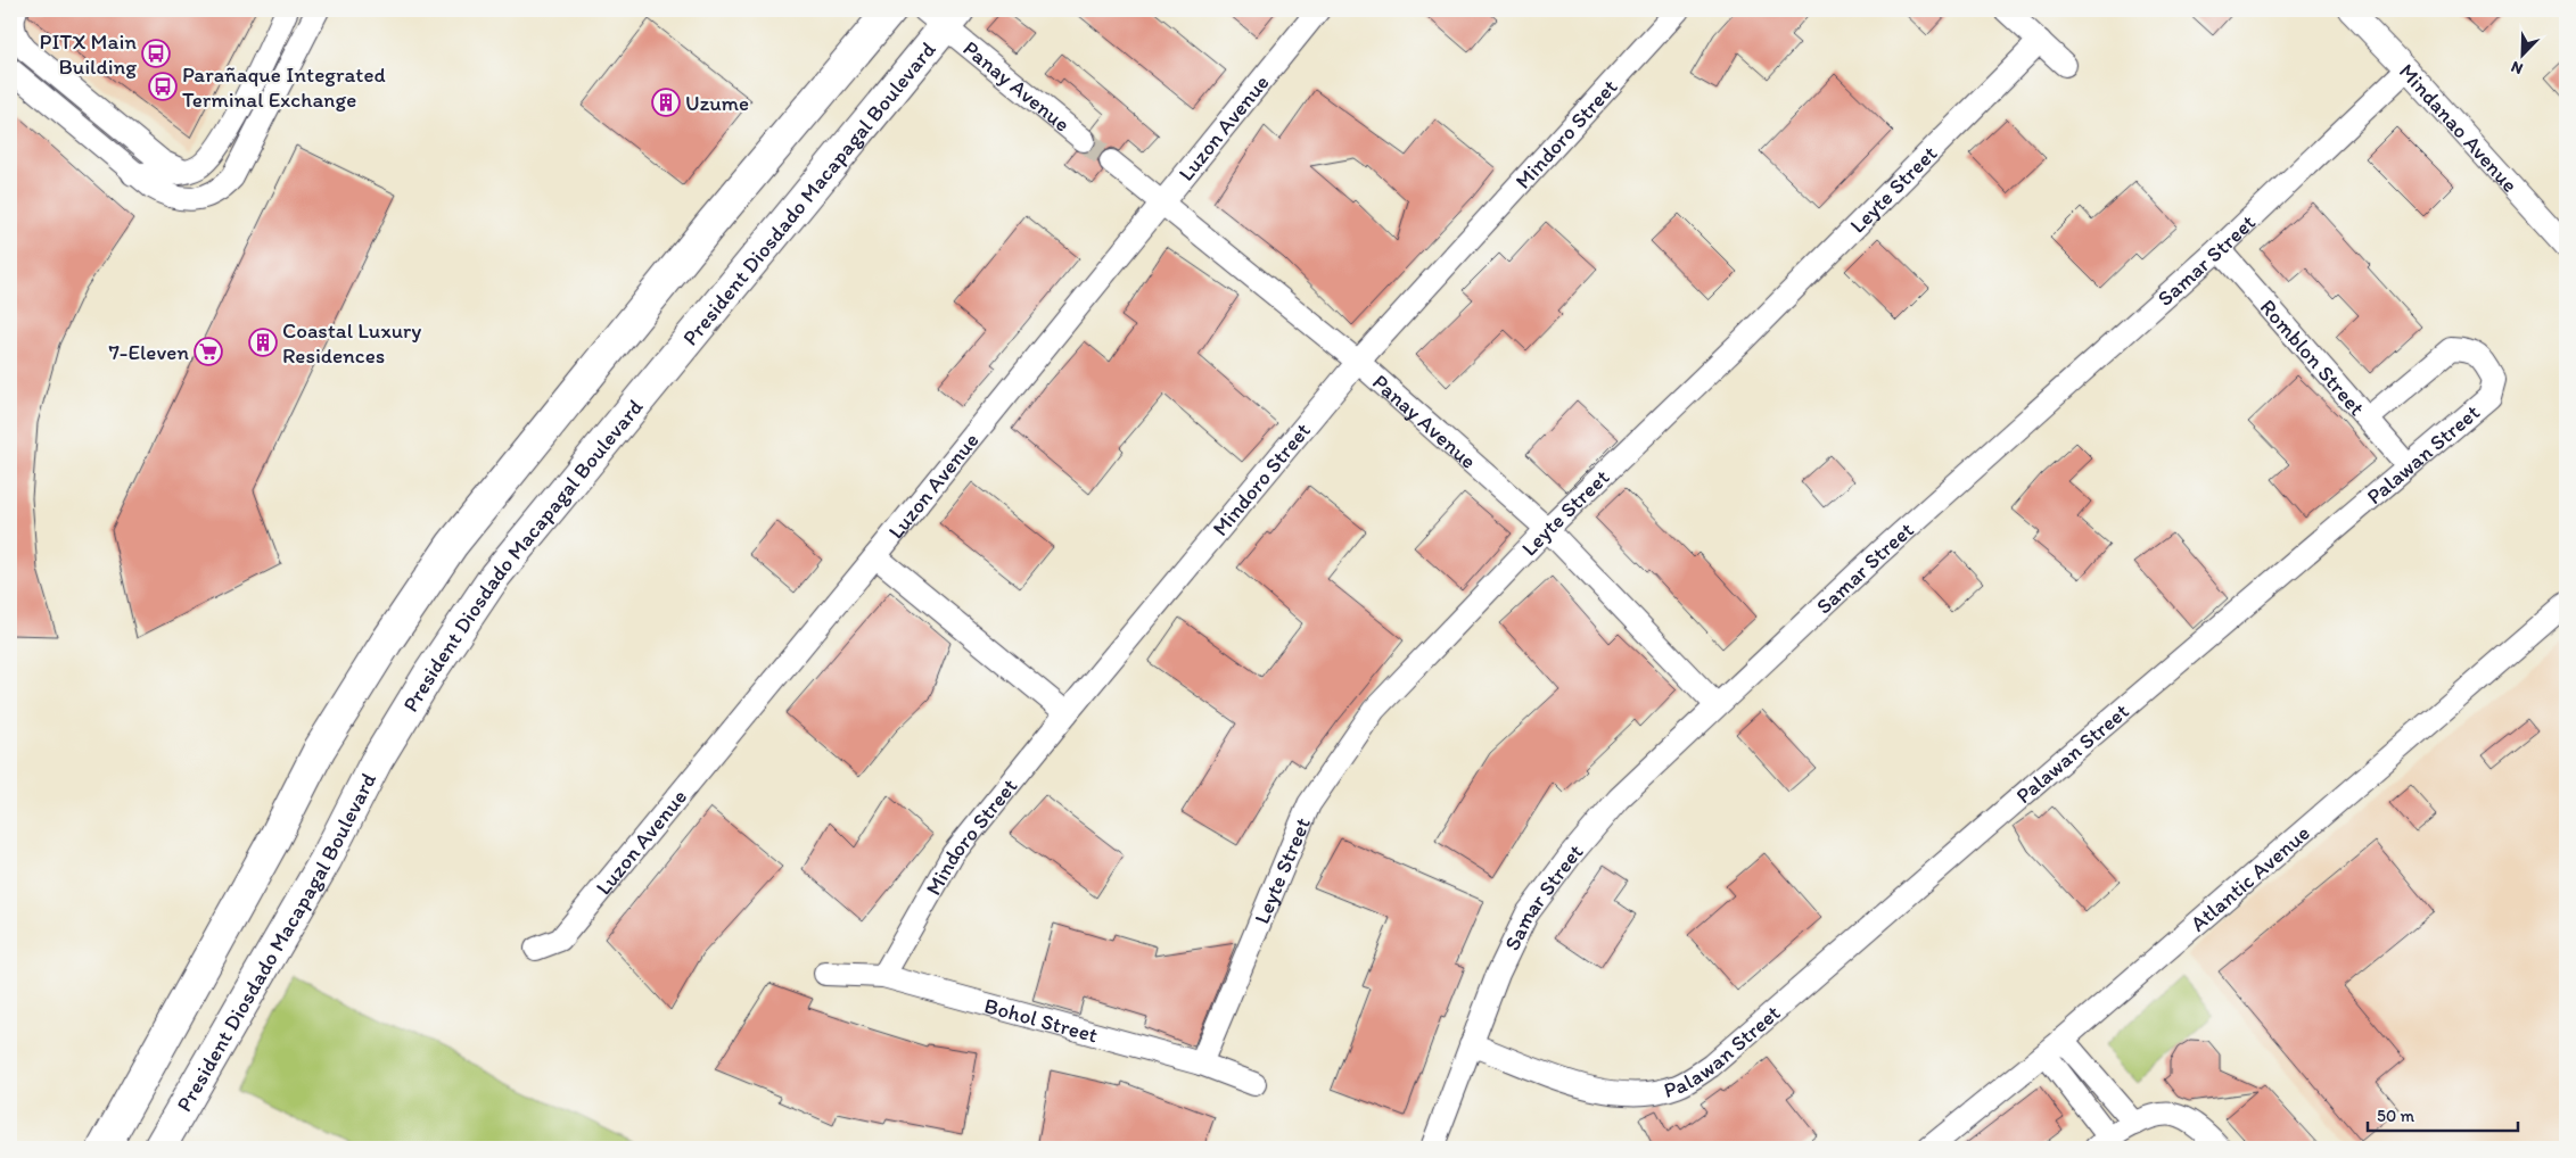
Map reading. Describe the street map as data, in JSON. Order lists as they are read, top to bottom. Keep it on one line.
{"streets":{"main road":["President Diosdado Macapagal Boulevard"],"street":["Panay Avenue","Mindanao Avenue","Luzon Avenue","Mindoro Street","Leyte Street","Samar Street","Romblon Street","Palawan Street","Atlantic Avenue","Bohol Street"]},"crossings":[["Panay Avenue","Luzon Avenue"],["Panay Avenue","Mindoro Street"],["Panay Avenue","Leyte Street"],["Panay Avenue","President Diosdado Macapagal Boulevard"],["Panay Avenue","Samar Street"],["Mindanao Avenue","Samar Street"],["Mindoro Street","Bohol Street"],["Leyte Street","Bohol Street"],["Samar Street","Romblon Street"],["Samar Street","Palawan Street"],["Romblon Street","Palawan Street"]],"places":{"bus stop":["PITX Main Building","Parañaque Integrated Terminal Exchange"],"building":["Uzume","Coastal Luxury Residences"],"supermarket":["7-Eleven"]},"scale_bar":"50 m","north":"bottom left"}
